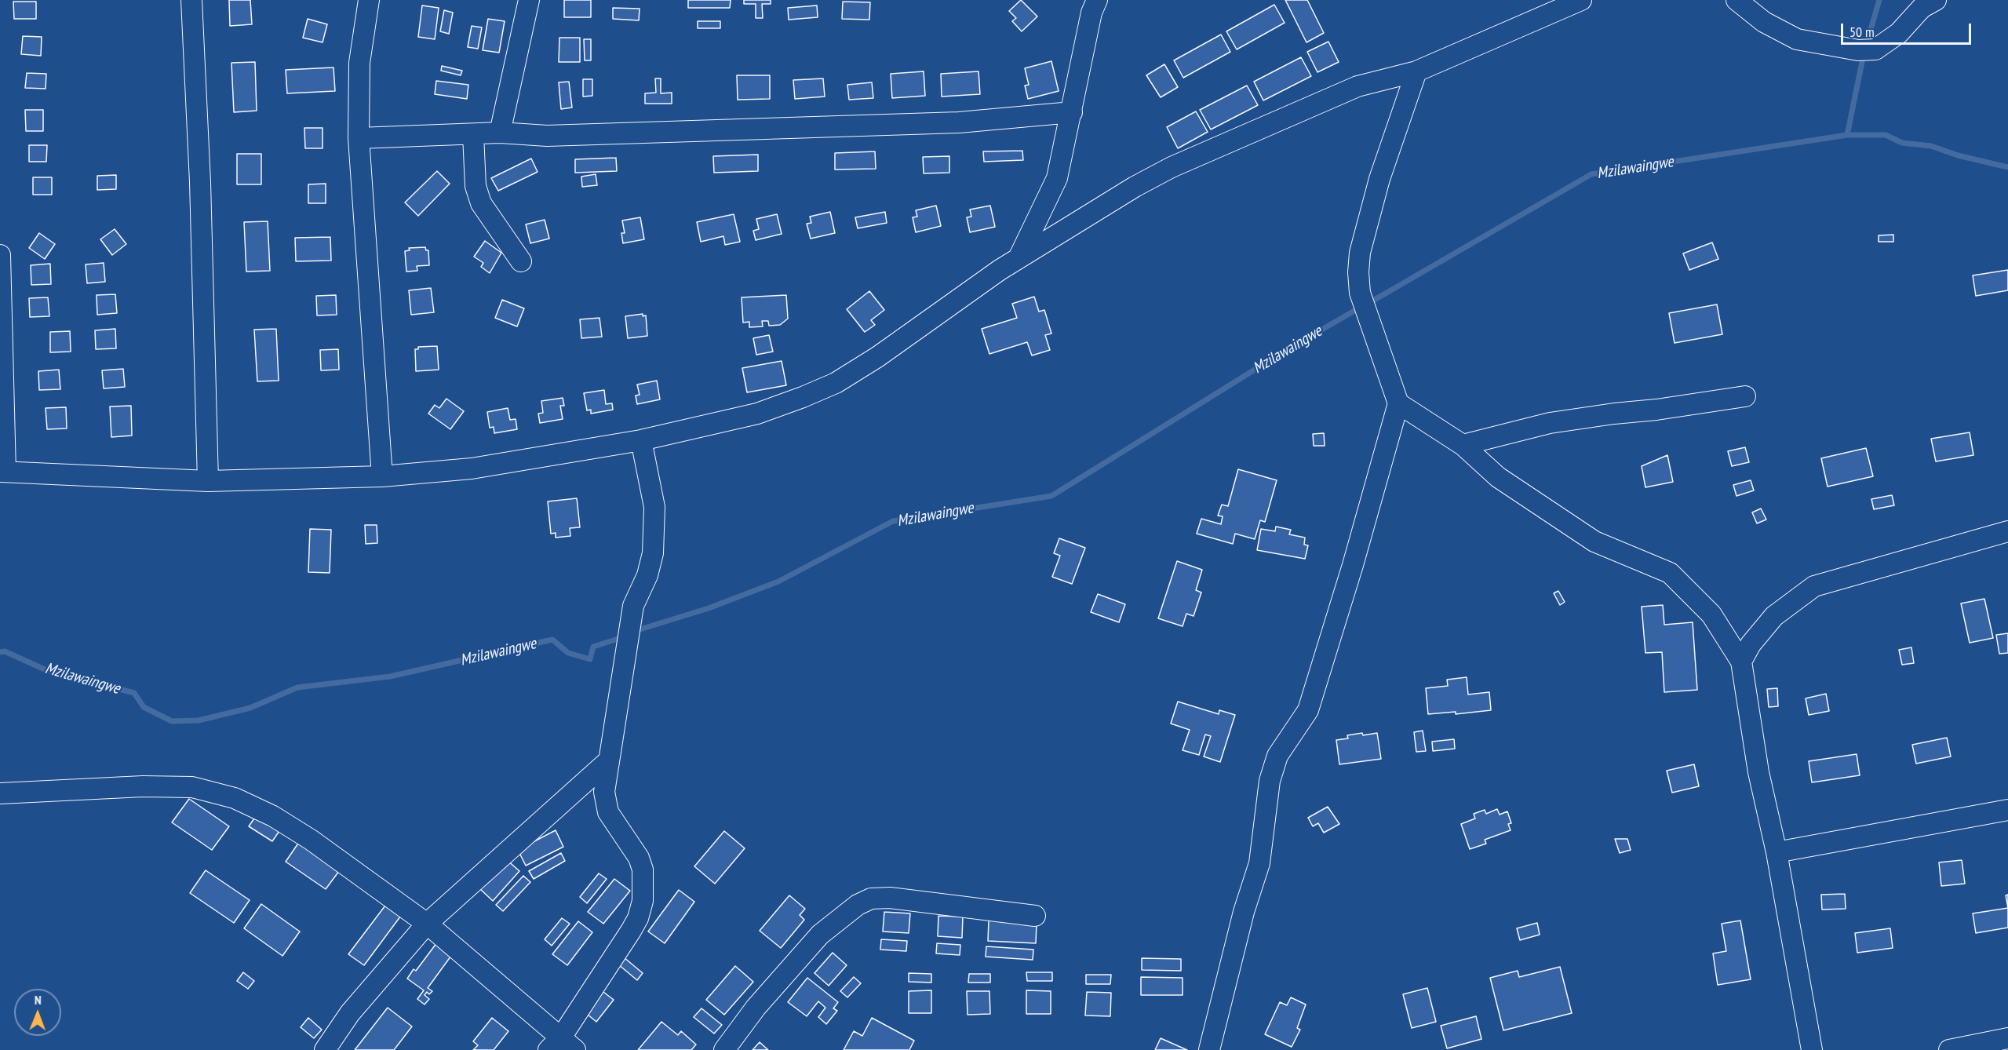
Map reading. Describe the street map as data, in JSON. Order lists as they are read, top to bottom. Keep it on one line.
{"water":["Mzilawaingwe"],"scale_bar":"50 m","north":"top"}
